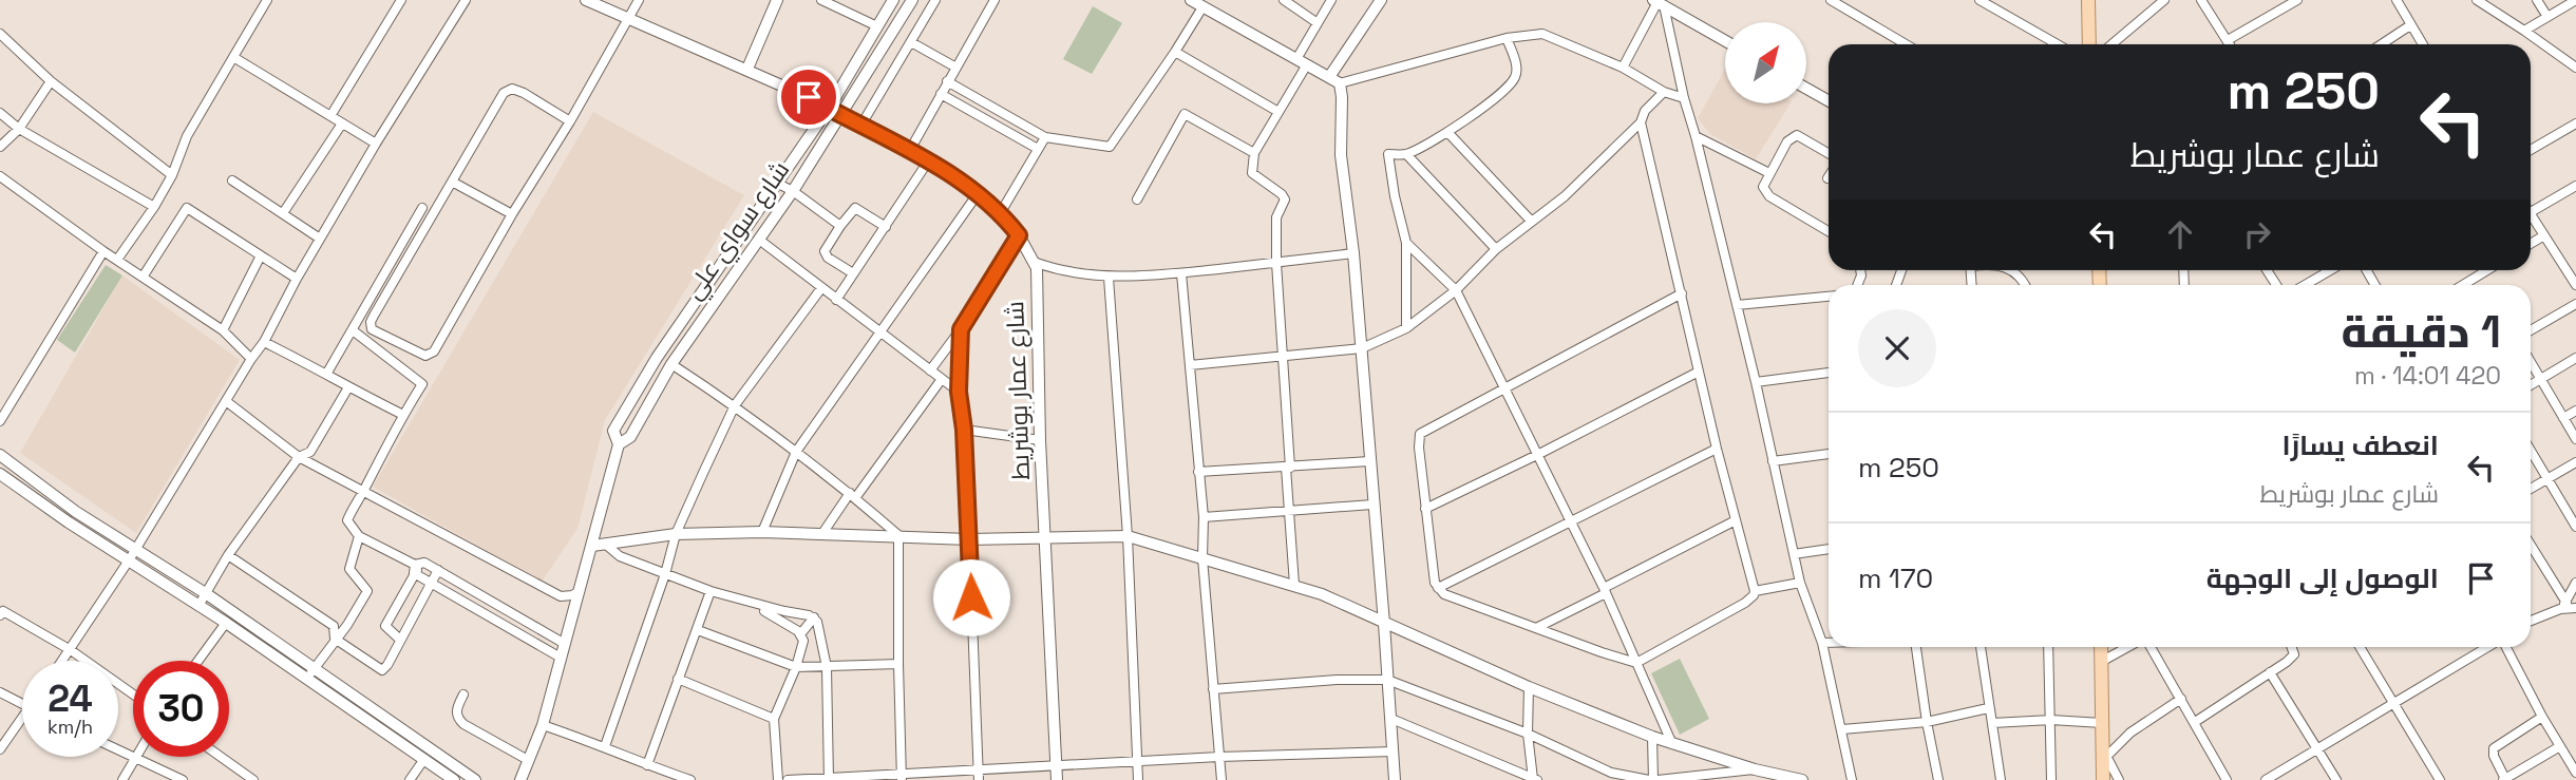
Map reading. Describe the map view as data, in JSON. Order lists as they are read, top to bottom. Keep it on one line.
{"streets":{"street":["شارع سواي علي","شارع عمار بوشريط"]},"crossings":[["شارع سواي علي","شارع عمار بوشريط"]],"north":"top right","page":{"turn":["250 m","شارع عمار بوشريط"],"heading":["1 دقيقة","420 m · 14:01"],"list":[{"name":"انعطف يسارًا","note":"شارع عمار بوشريط","value":"250 m"},{"name":"الوصول إلى الوجهة","value":"170 m"}],"speed":"24 km/h","limit":"30"}}
